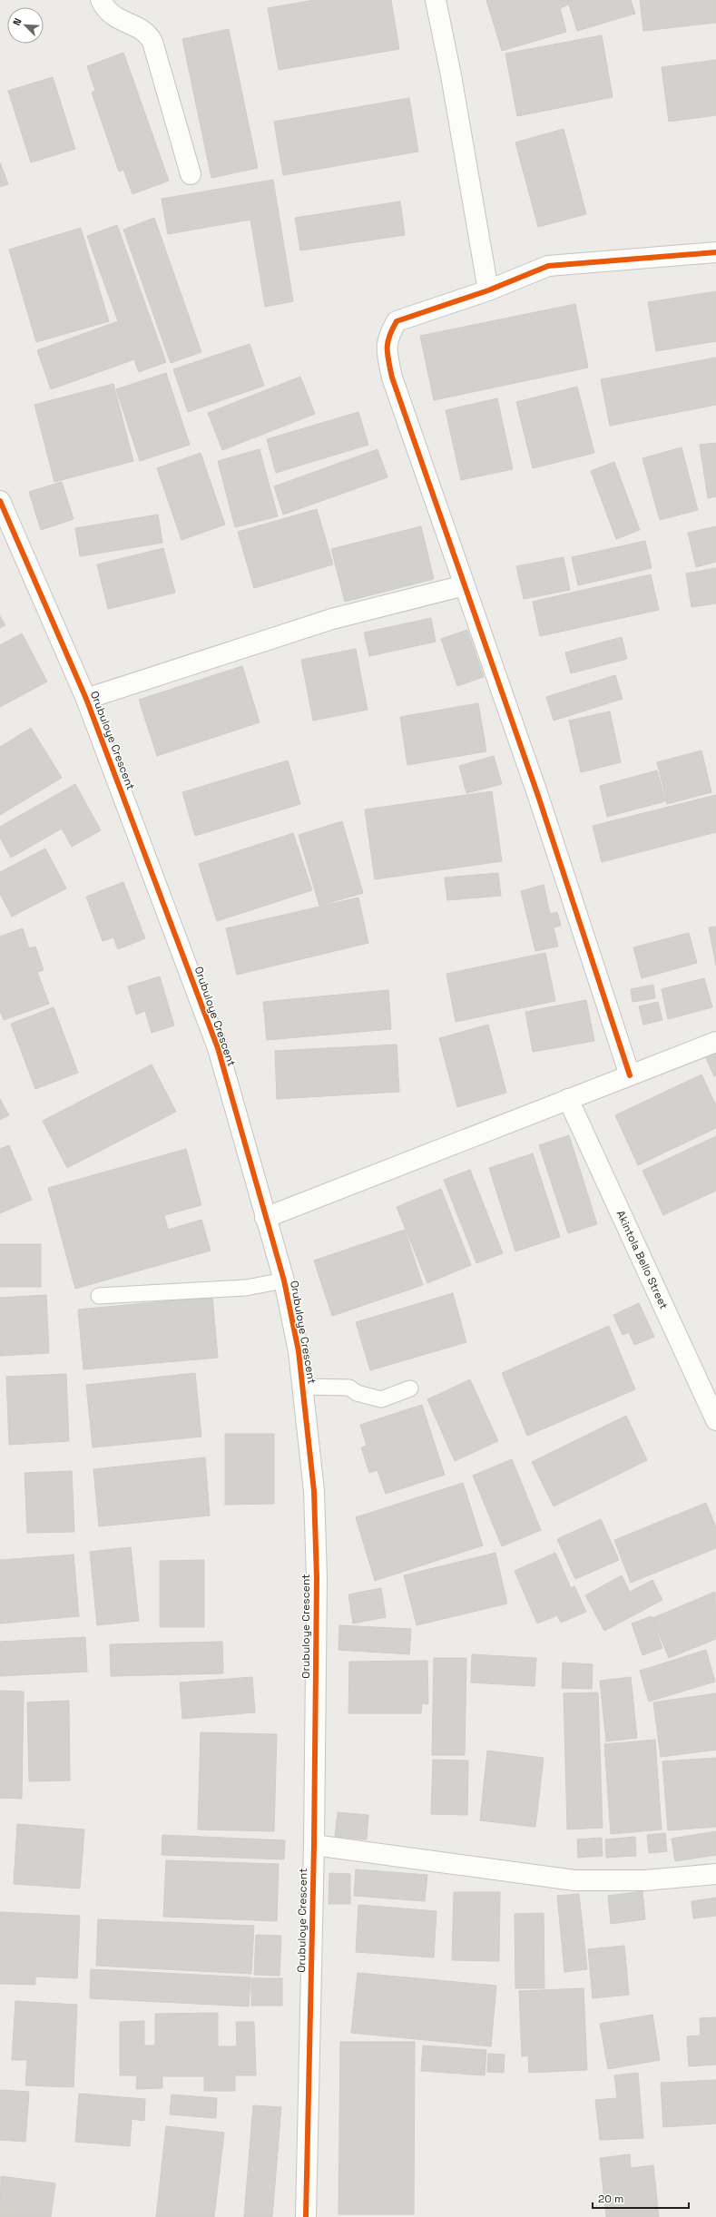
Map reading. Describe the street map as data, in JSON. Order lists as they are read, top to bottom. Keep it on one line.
{"streets":{"street":["Orubuloye Crescent","Akintola Bello Street"]},"scale_bar":"20 m","north":"top left"}
